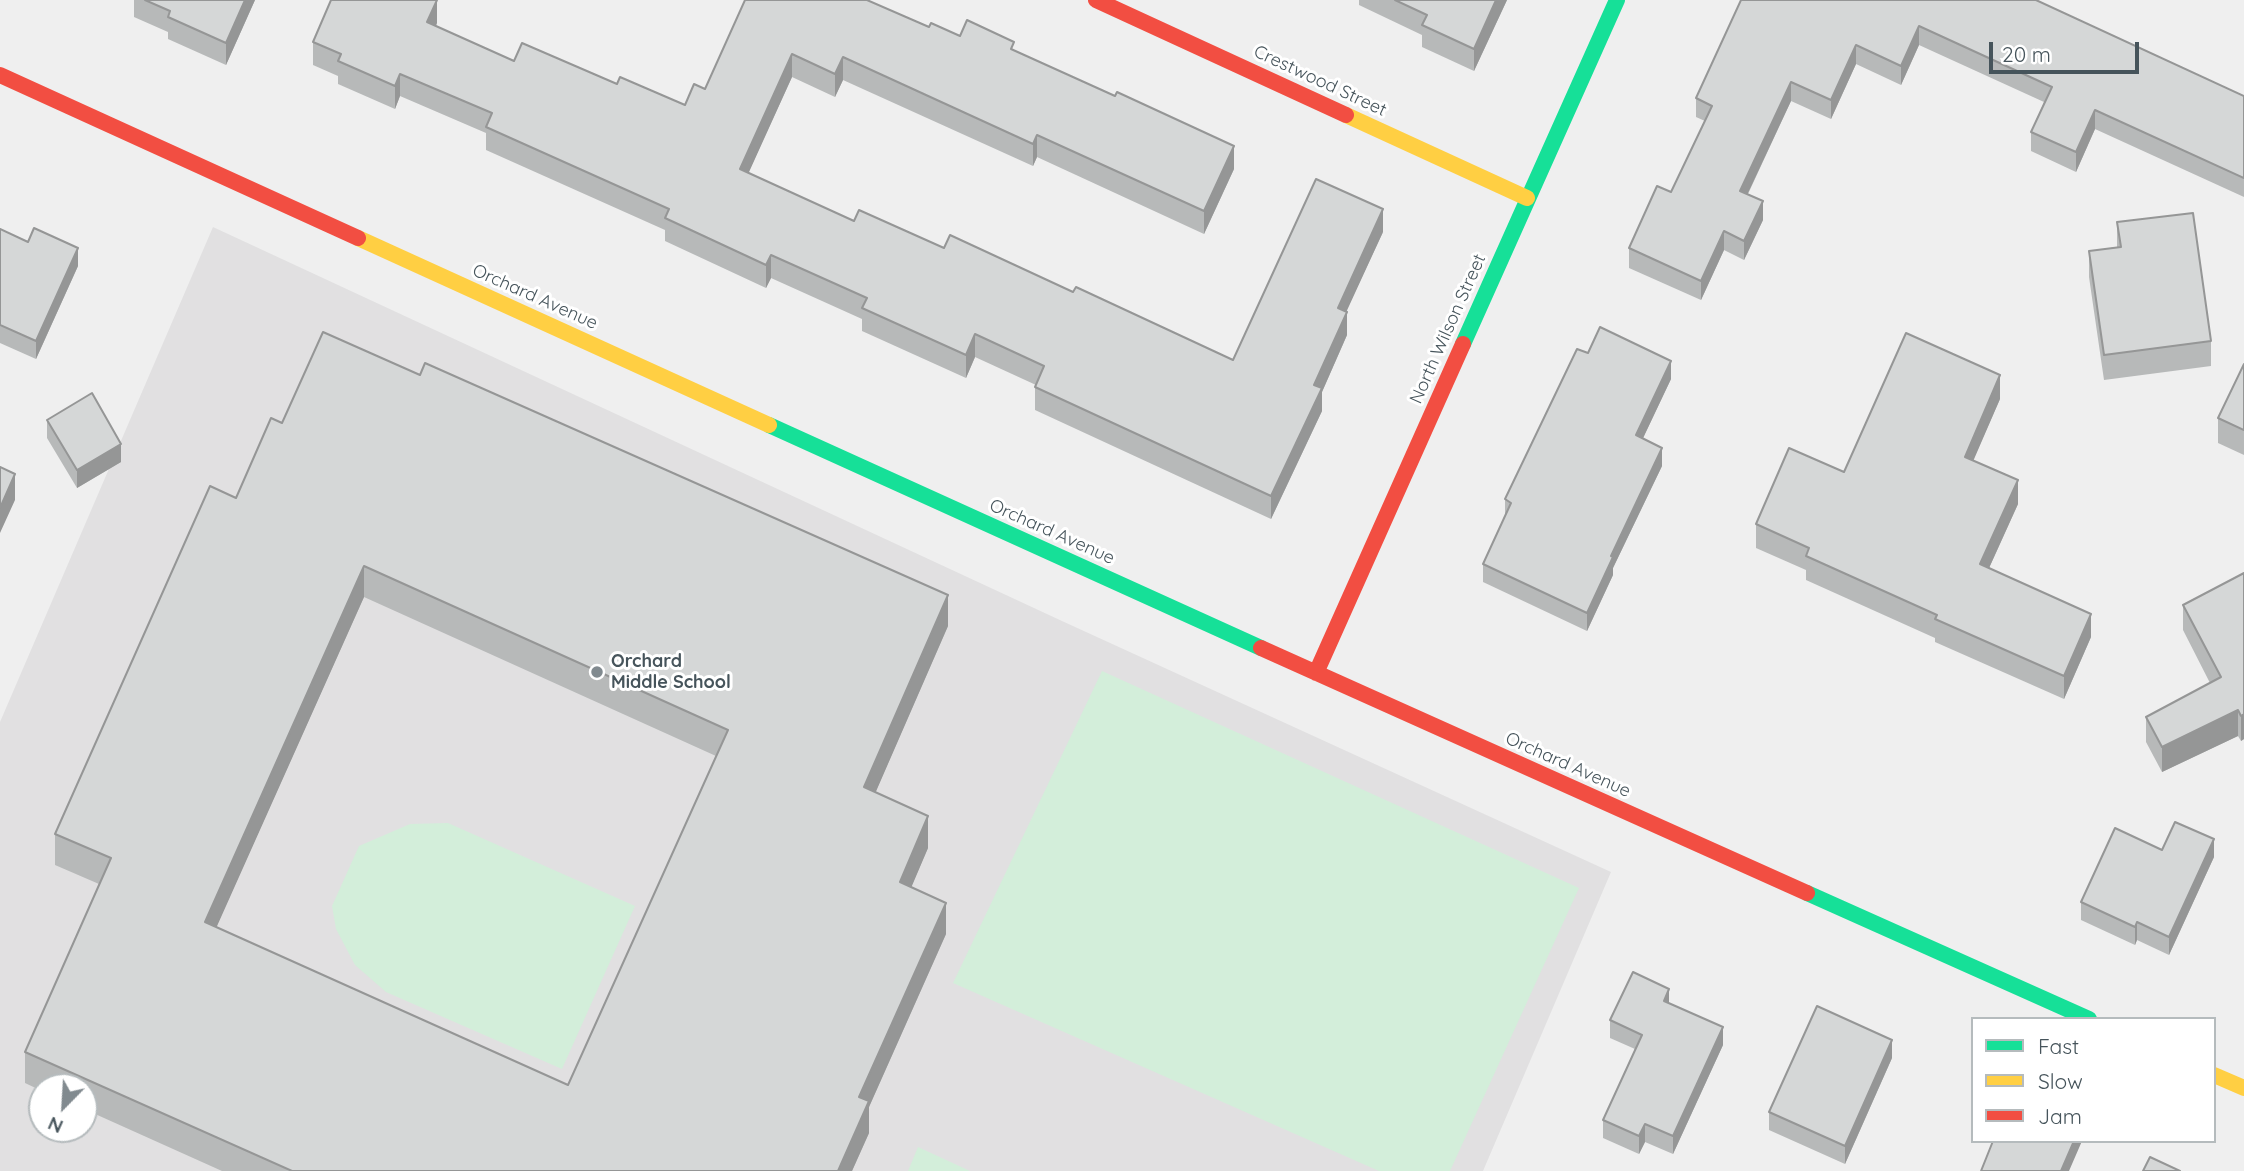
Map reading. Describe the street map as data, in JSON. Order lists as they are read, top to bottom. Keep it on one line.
{"streets":{"street":["Crestwood Street","Orchard Avenue","North Wilson Street"]},"crossings":[["Crestwood Street","North Wilson Street"],["Orchard Avenue","North Wilson Street"]],"places":["Orchard Middle School"],"legend":["Fast","Slow","Jam"],"scale_bar":"20 m","north":"bottom left"}
